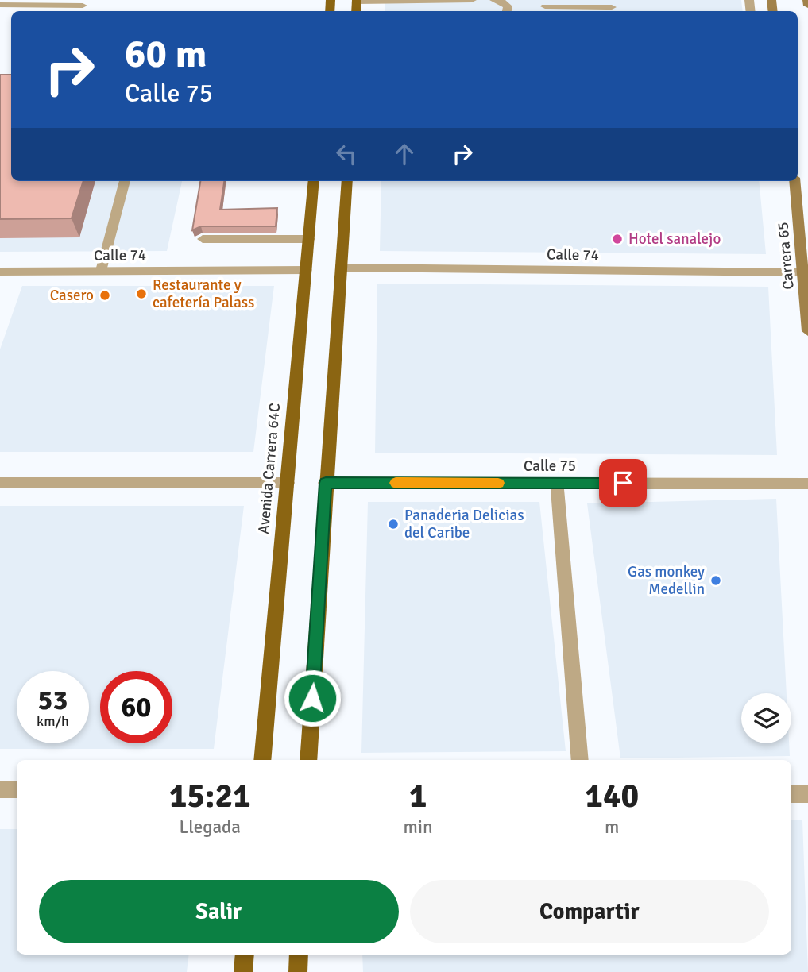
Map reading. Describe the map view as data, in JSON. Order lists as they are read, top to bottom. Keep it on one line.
{"streets":{"main road":["Carrera 65","Avenida Carrera 64C"],"street":["Calle 74","Calle 75"]},"crossings":[["Calle 74","Carrera 65"],["Calle 74","Avenida Carrera 64C"]],"places":["Hotel sanalejo","Restaurante y cafetería Palass","Casero","Panaderia Delicias del Caribe","Gas monkey Medellin"],"page":{"turn":["60 m","Calle 75"],"speed":"53 km/h","limit":"60","eta":["15:21","Llegada","1","min","140","m"],"buttons":["Salir","Compartir"]}}
